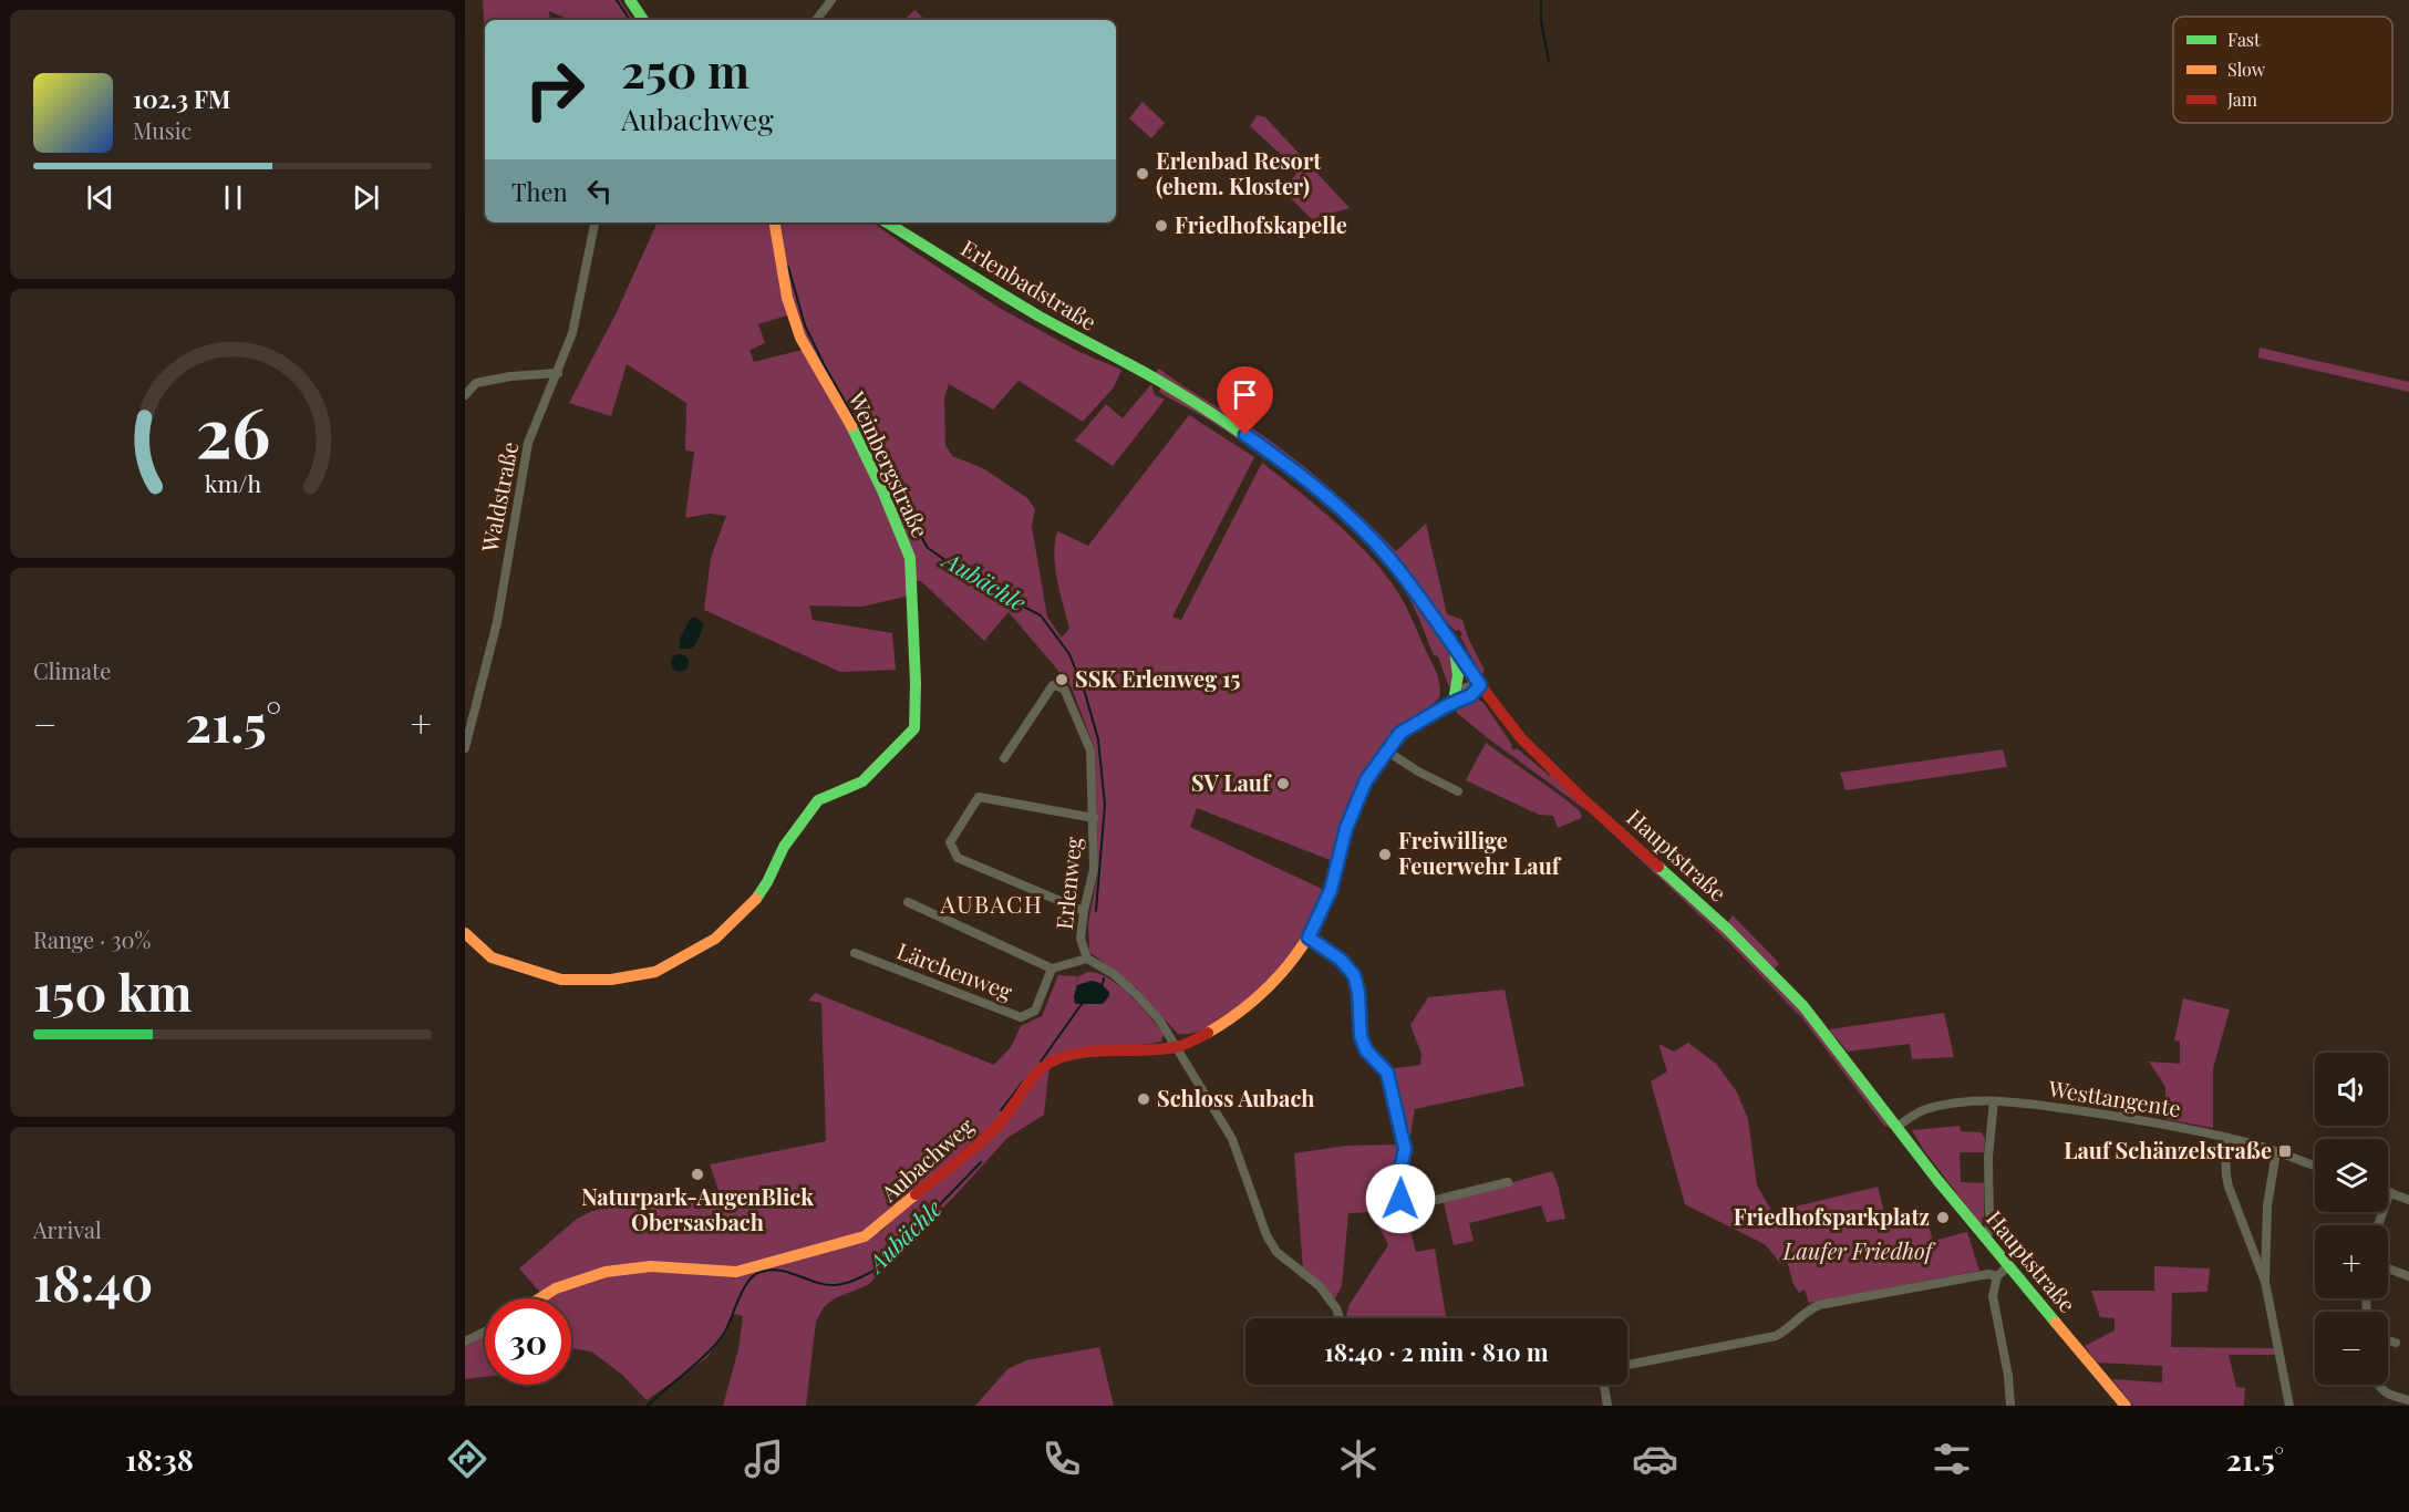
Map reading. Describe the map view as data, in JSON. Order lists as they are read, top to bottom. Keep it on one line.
{"streets":{"street":["Erlenbadstraße","Weinbergstraße","Waldstraße","Hauptstraße","Erlenweg","Lärchenweg","Westtangente","Aubachweg"]},"crossings":[["Erlenbadstraße","Hauptstraße"],["Hauptstraße","Westtangente"],["Hauptstraße","Aubachweg"],["Erlenweg","Aubachweg"]],"districts":["AUBACH"],"water":["Aubächle"],"parks":["Laufer Friedhof"],"places":{"other":["Erlenbad Resort (ehem. Kloster)","Friedhofskapelle","SSK Erlenweg 15","SV Lauf","Freiwillige Feuerwehr Lauf","Schloss Aubach","Naturpark-AugenBlick Obersasbach","Friedhofsparkplatz"],"transit":["Lauf Schänzelstraße"]},"legend":["Fast","Slow","Jam"],"page":{"turn":["250 m","Aubachweg"],"song":["102.3 FM","Music"],"then":"Then","tile":["Climate",["Range · 30%","150 km"],["Arrival","18:40"]],"heat":["−","21.5°","+"],"map_buttons":["+","−"],"limit":"30","trip":"18:40 · 2 min · 810 m","tabs":["18:38","21.5°"],"gauge":["26","km/h"]}}
